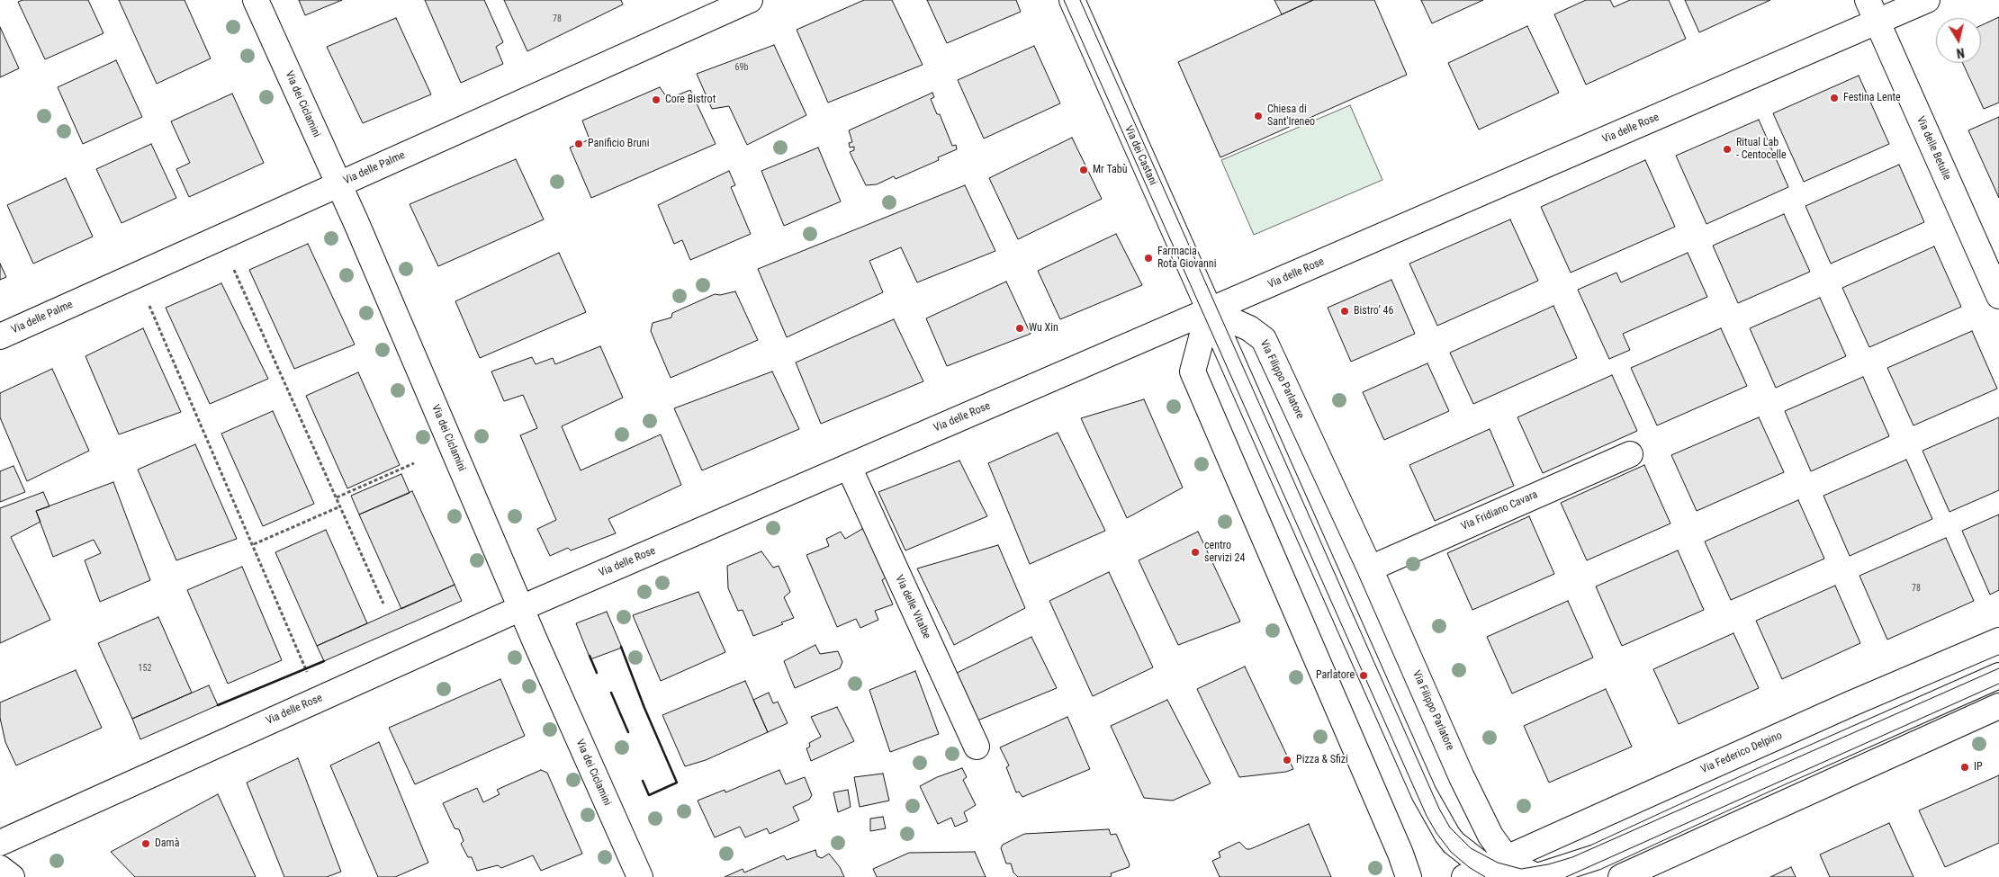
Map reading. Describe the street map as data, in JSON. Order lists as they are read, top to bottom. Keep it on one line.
{"streets":{"street":["Via dei Ciclamini","Via delle Rose","Via delle Betulle","Via dei Castani","Via delle Palme","Via Filippo Parlatore","Via Fridiano Cavara","Via delle Vitalbe","Via Federico Delpino"]},"crossings":[["Via dei Ciclamini","Via delle Rose"],["Via dei Ciclamini","Via delle Palme"],["Via delle Rose","Via delle Betulle"],["Via delle Rose","Via dei Castani"],["Via delle Rose","Via Filippo Parlatore"],["Via delle Rose","Via delle Vitalbe"],["Via dei Castani","Via Filippo Parlatore"],["Via dei Castani","Via Federico Delpino"],["Via Filippo Parlatore","Via Fridiano Cavara"],["Via Filippo Parlatore","Via Federico Delpino"]],"places":["Festina Lente","Core Bistrot","Chiesa di Sant'Ireneo","Panificio Bruni","Ritual Lab - Centocelle","Mr Tabù","Farmacia Rota Giovanni","Bistro’ 46","Wu Xin","centro servizi 24","Parlatore","Pizza & Sfizi","IP","Damà"],"house_numbers":["78","69b","78","152"],"north":"bottom"}
